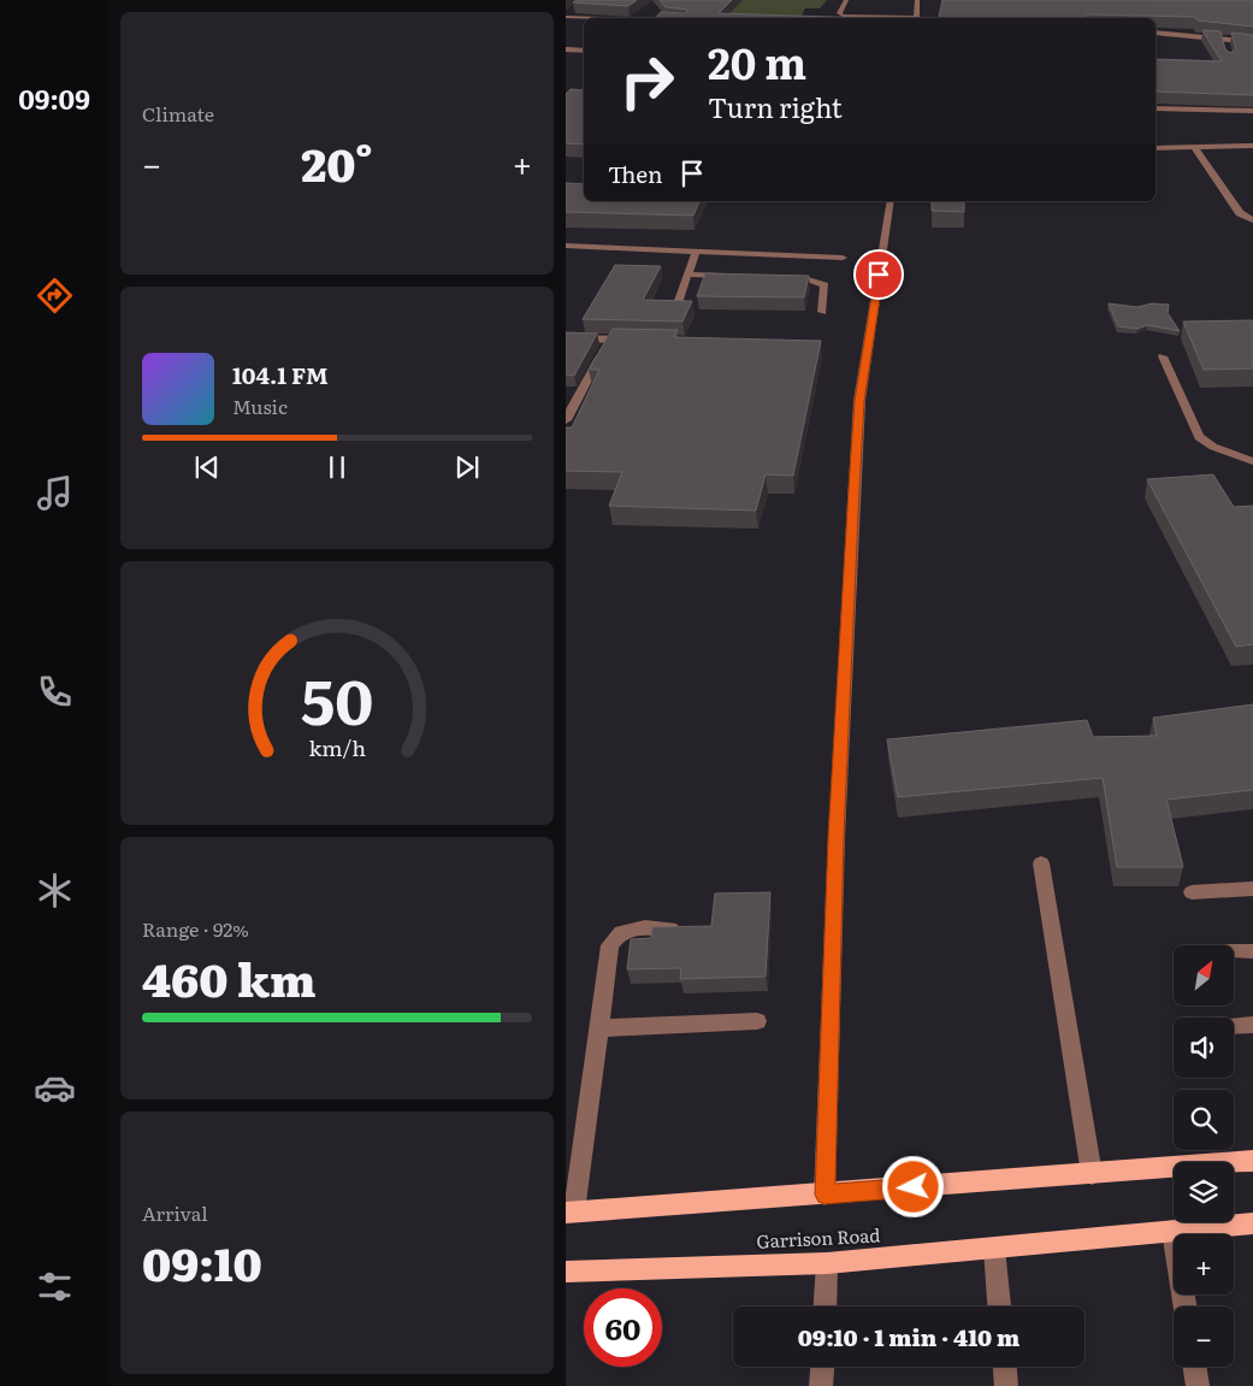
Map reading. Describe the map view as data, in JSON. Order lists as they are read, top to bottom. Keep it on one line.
{"streets":{"main road":["Garrison Road"]},"north":"top right","page":{"tabs":"09:09","tile":["Climate",["Range · 92%","460 km"],["Arrival","09:10"]],"turn":["20 m","Turn right"],"heat":["−","20°","+"],"then":"Then","song":["104.1 FM","Music"],"map_buttons":["+","−"],"limit":"60","trip":"09:10 · 1 min · 410 m","gauge":["50","km/h"]}}
